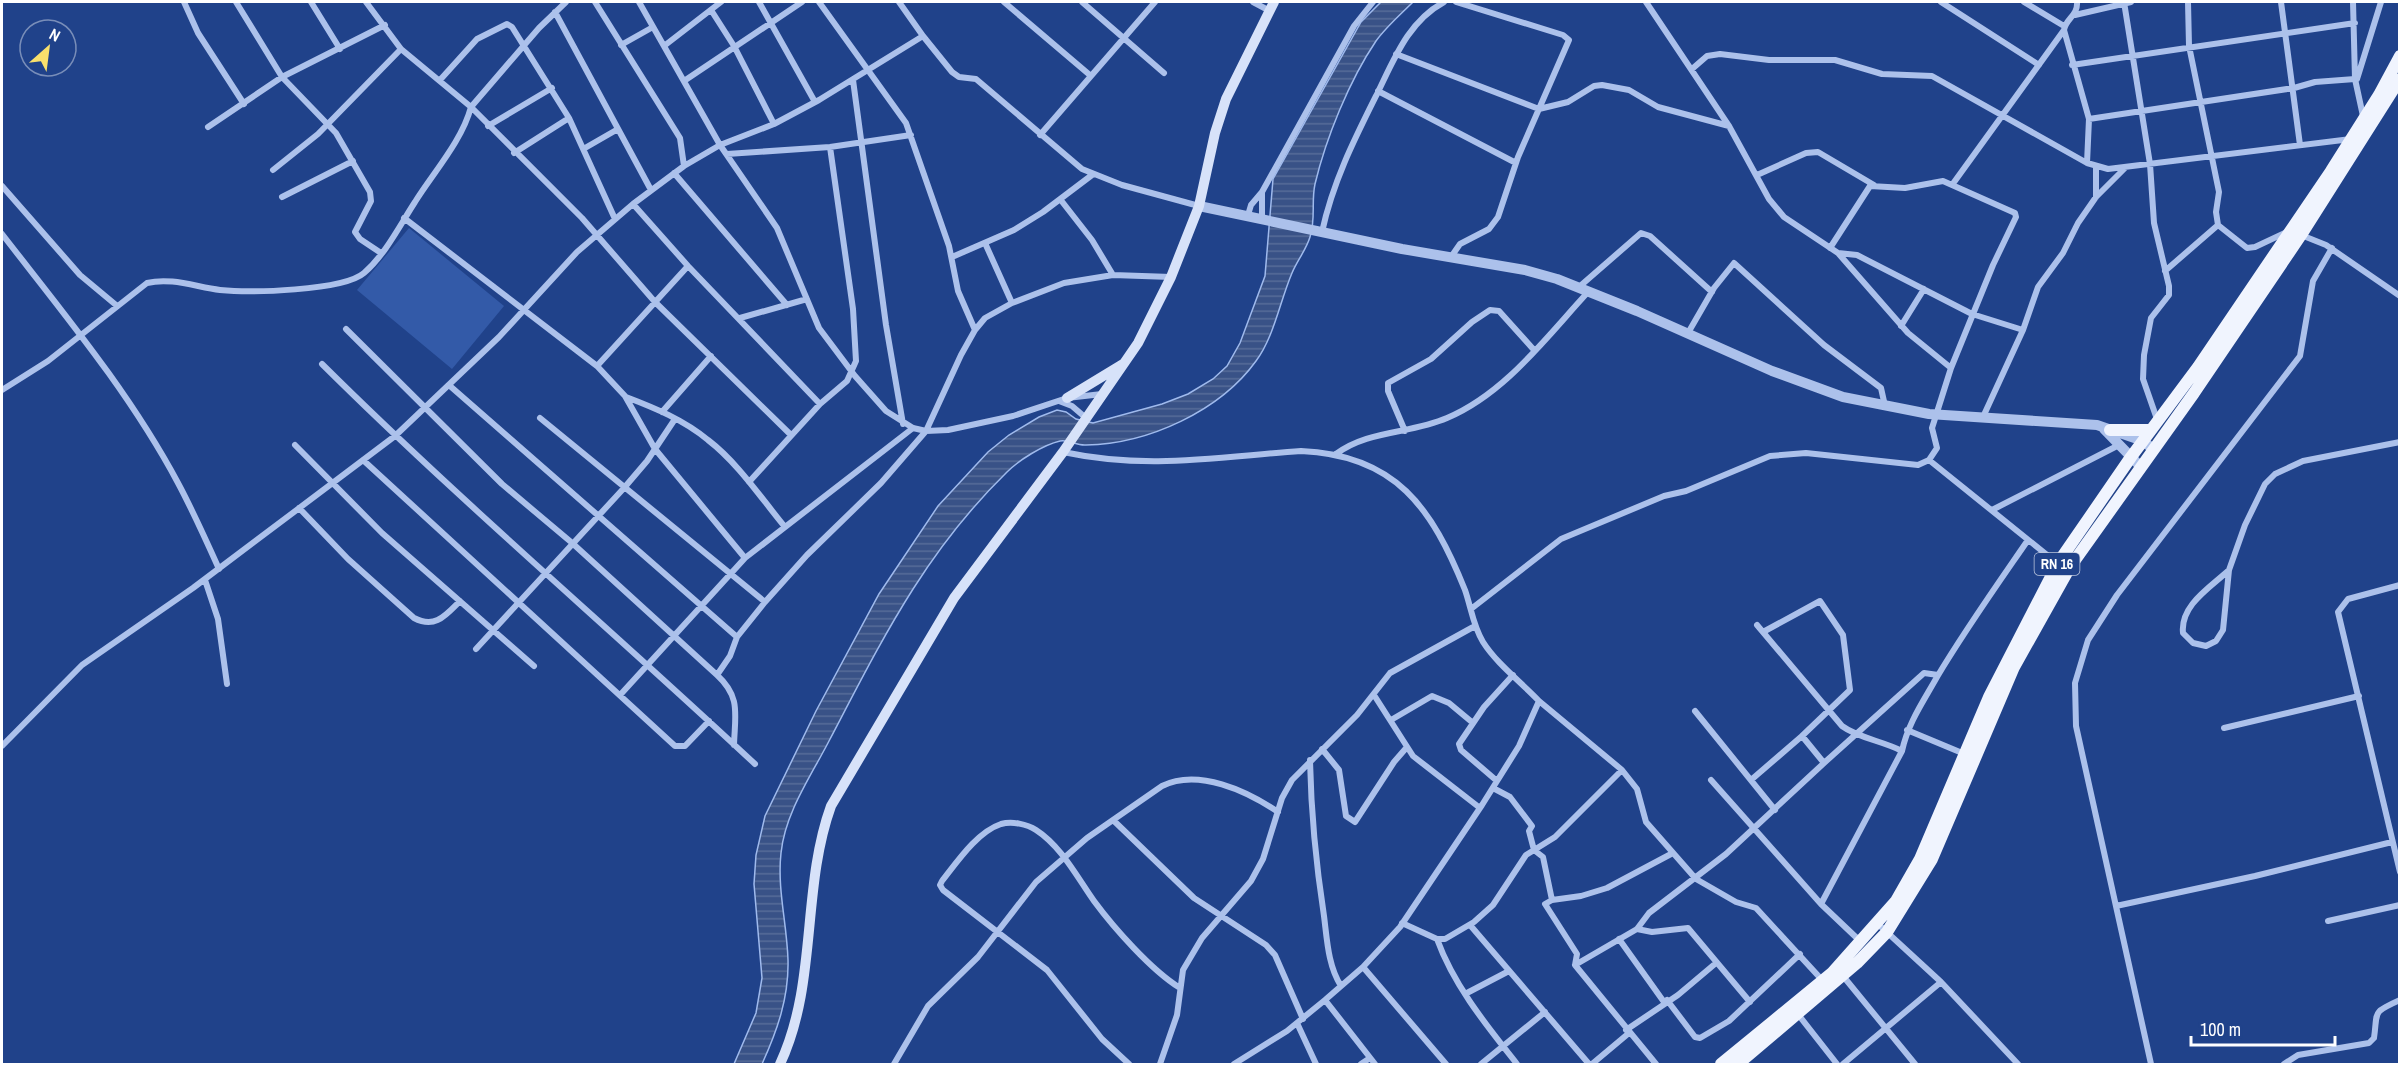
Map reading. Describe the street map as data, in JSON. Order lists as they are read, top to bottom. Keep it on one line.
{"streets":{"main road":["RN 16"]},"scale_bar":"100 m","north":"top right"}
